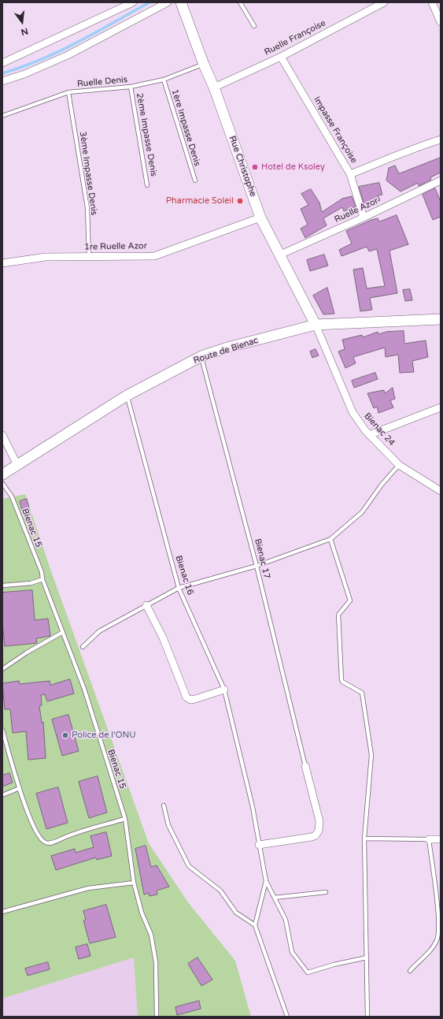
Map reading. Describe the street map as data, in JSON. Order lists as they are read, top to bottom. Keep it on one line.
{"streets":{"main road":["Rue Christophe","Route de Bienac"],"street":["Ruelle Françoise","Impasse Françoise","Ruelle Azor","1re Ruelle Azor","Bienac 24"],"lane":["Ruelle Denis","1ère Impasse Denis","2ème Impasse Denis","3ème Impasse Denis","Bienac 15","Bienac 17","Bienac 16"]},"crossings":[["Ruelle Françoise","Impasse Françoise"],["Ruelle Françoise","Rue Christophe"],["Ruelle Denis","1ère Impasse Denis"],["Ruelle Denis","2ème Impasse Denis"],["Ruelle Denis","Rue Christophe"],["Ruelle Denis","3ème Impasse Denis"],["Impasse Françoise","Ruelle Azor"],["Rue Christophe","Ruelle Azor"],["Rue Christophe","1re Ruelle Azor"],["Rue Christophe","Route de Bienac"],["Rue Christophe","Bienac 24"],["3ème Impasse Denis","1re Ruelle Azor"],["Route de Bienac","Bienac 24"],["Route de Bienac","Bienac 17"],["Route de Bienac","Bienac 16"]],"places":["Hotel de Ksoley","Pharmacie Soleil","Police de l'ONU"],"north":"bottom"}
